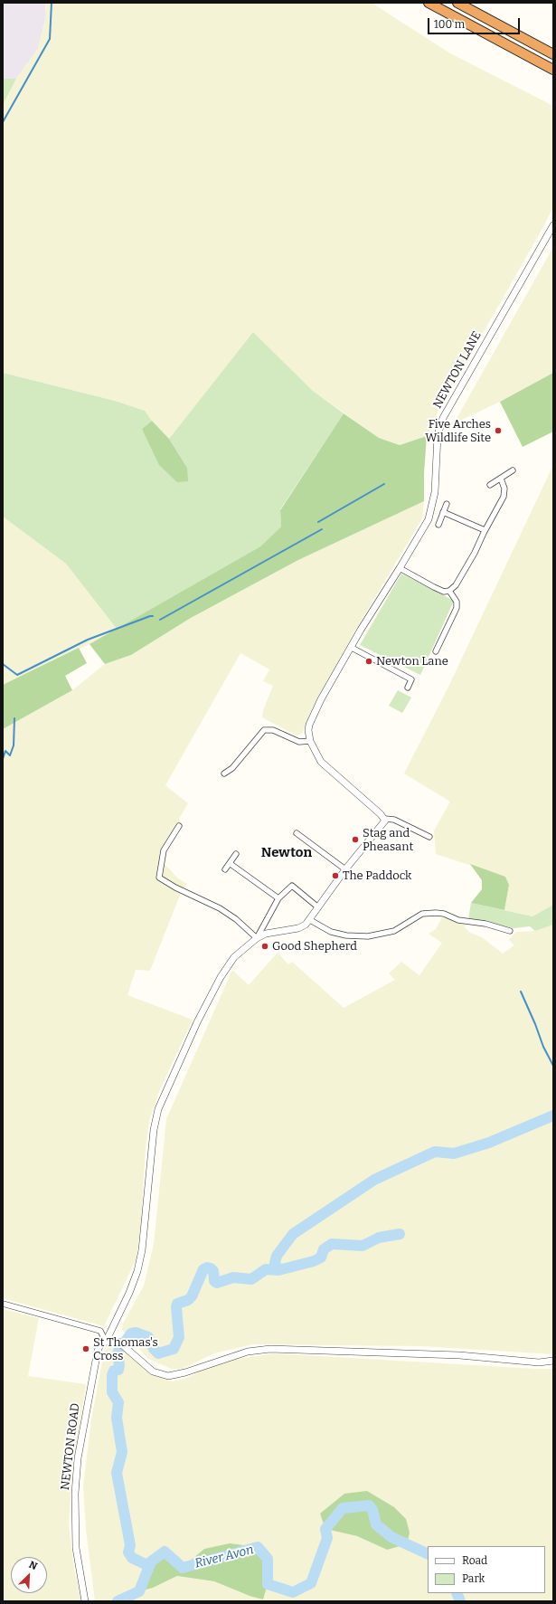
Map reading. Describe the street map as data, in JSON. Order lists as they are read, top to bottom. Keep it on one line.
{"streets":{"street":["NEWTON LANE","NEWTON ROAD"]},"districts":["Newton"],"water":["River Avon"],"places":["Five Arches Wildlife Site","Newton Lane","Stag and Pheasant","The Paddock","Good Shepherd","St Thomas's Cross"],"legend":["Road","Park"],"scale_bar":"100 m","north":"top right"}
